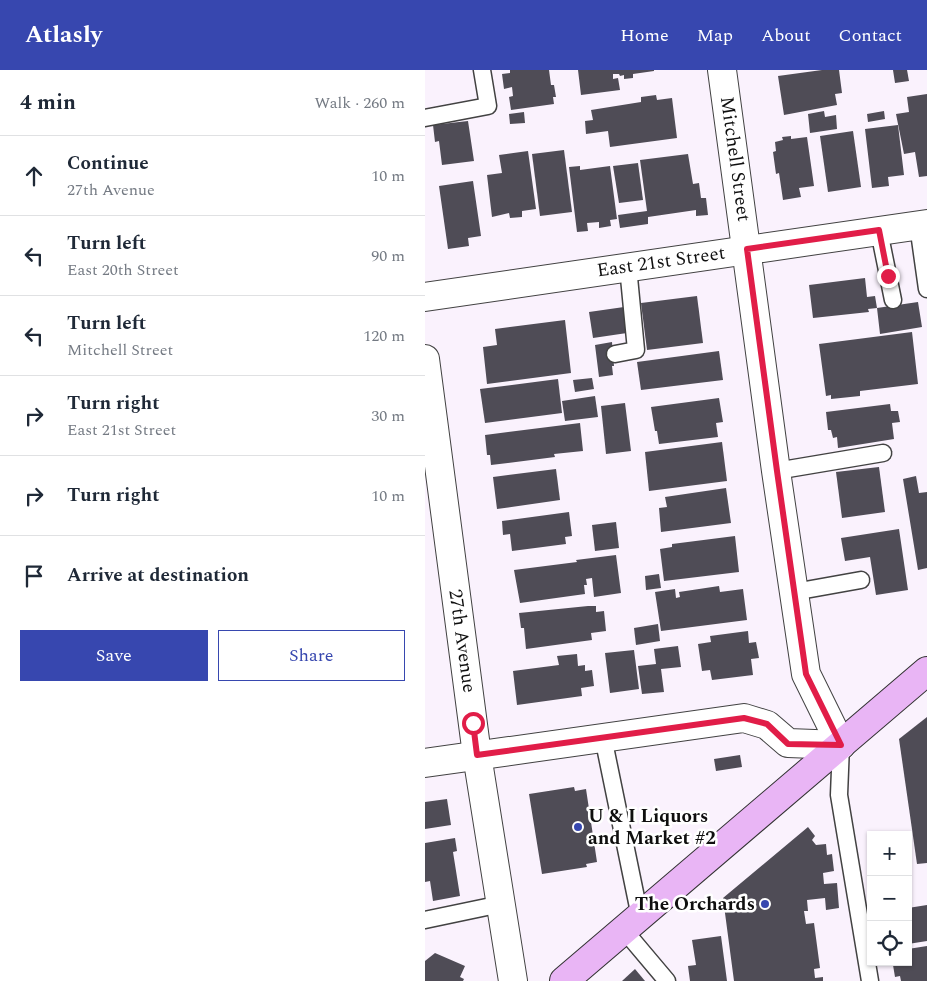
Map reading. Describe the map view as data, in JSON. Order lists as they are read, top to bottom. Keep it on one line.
{"streets":{"street":["Mitchell Street","East 21st Street","27th Avenue"]},"crossings":[["Mitchell Street","East 21st Street"]],"places":["U & I Liquors and Market #2","The Orchards"],"page":{"header":"Atlasly","nav":["Home","Map","About","Contact"],"heading":["4 min","Walk · 260 m"],"list":[["Continue","27th Avenue","10 m"],["Turn left","East 20th Street","90 m"],["Turn left","Mitchell Street","120 m"],["Turn right","East 21st Street","30 m"],["Turn right","10 m"],"Arrive at destination"],"buttons":["Save","Share"],"map_buttons":["+","−"]}}
